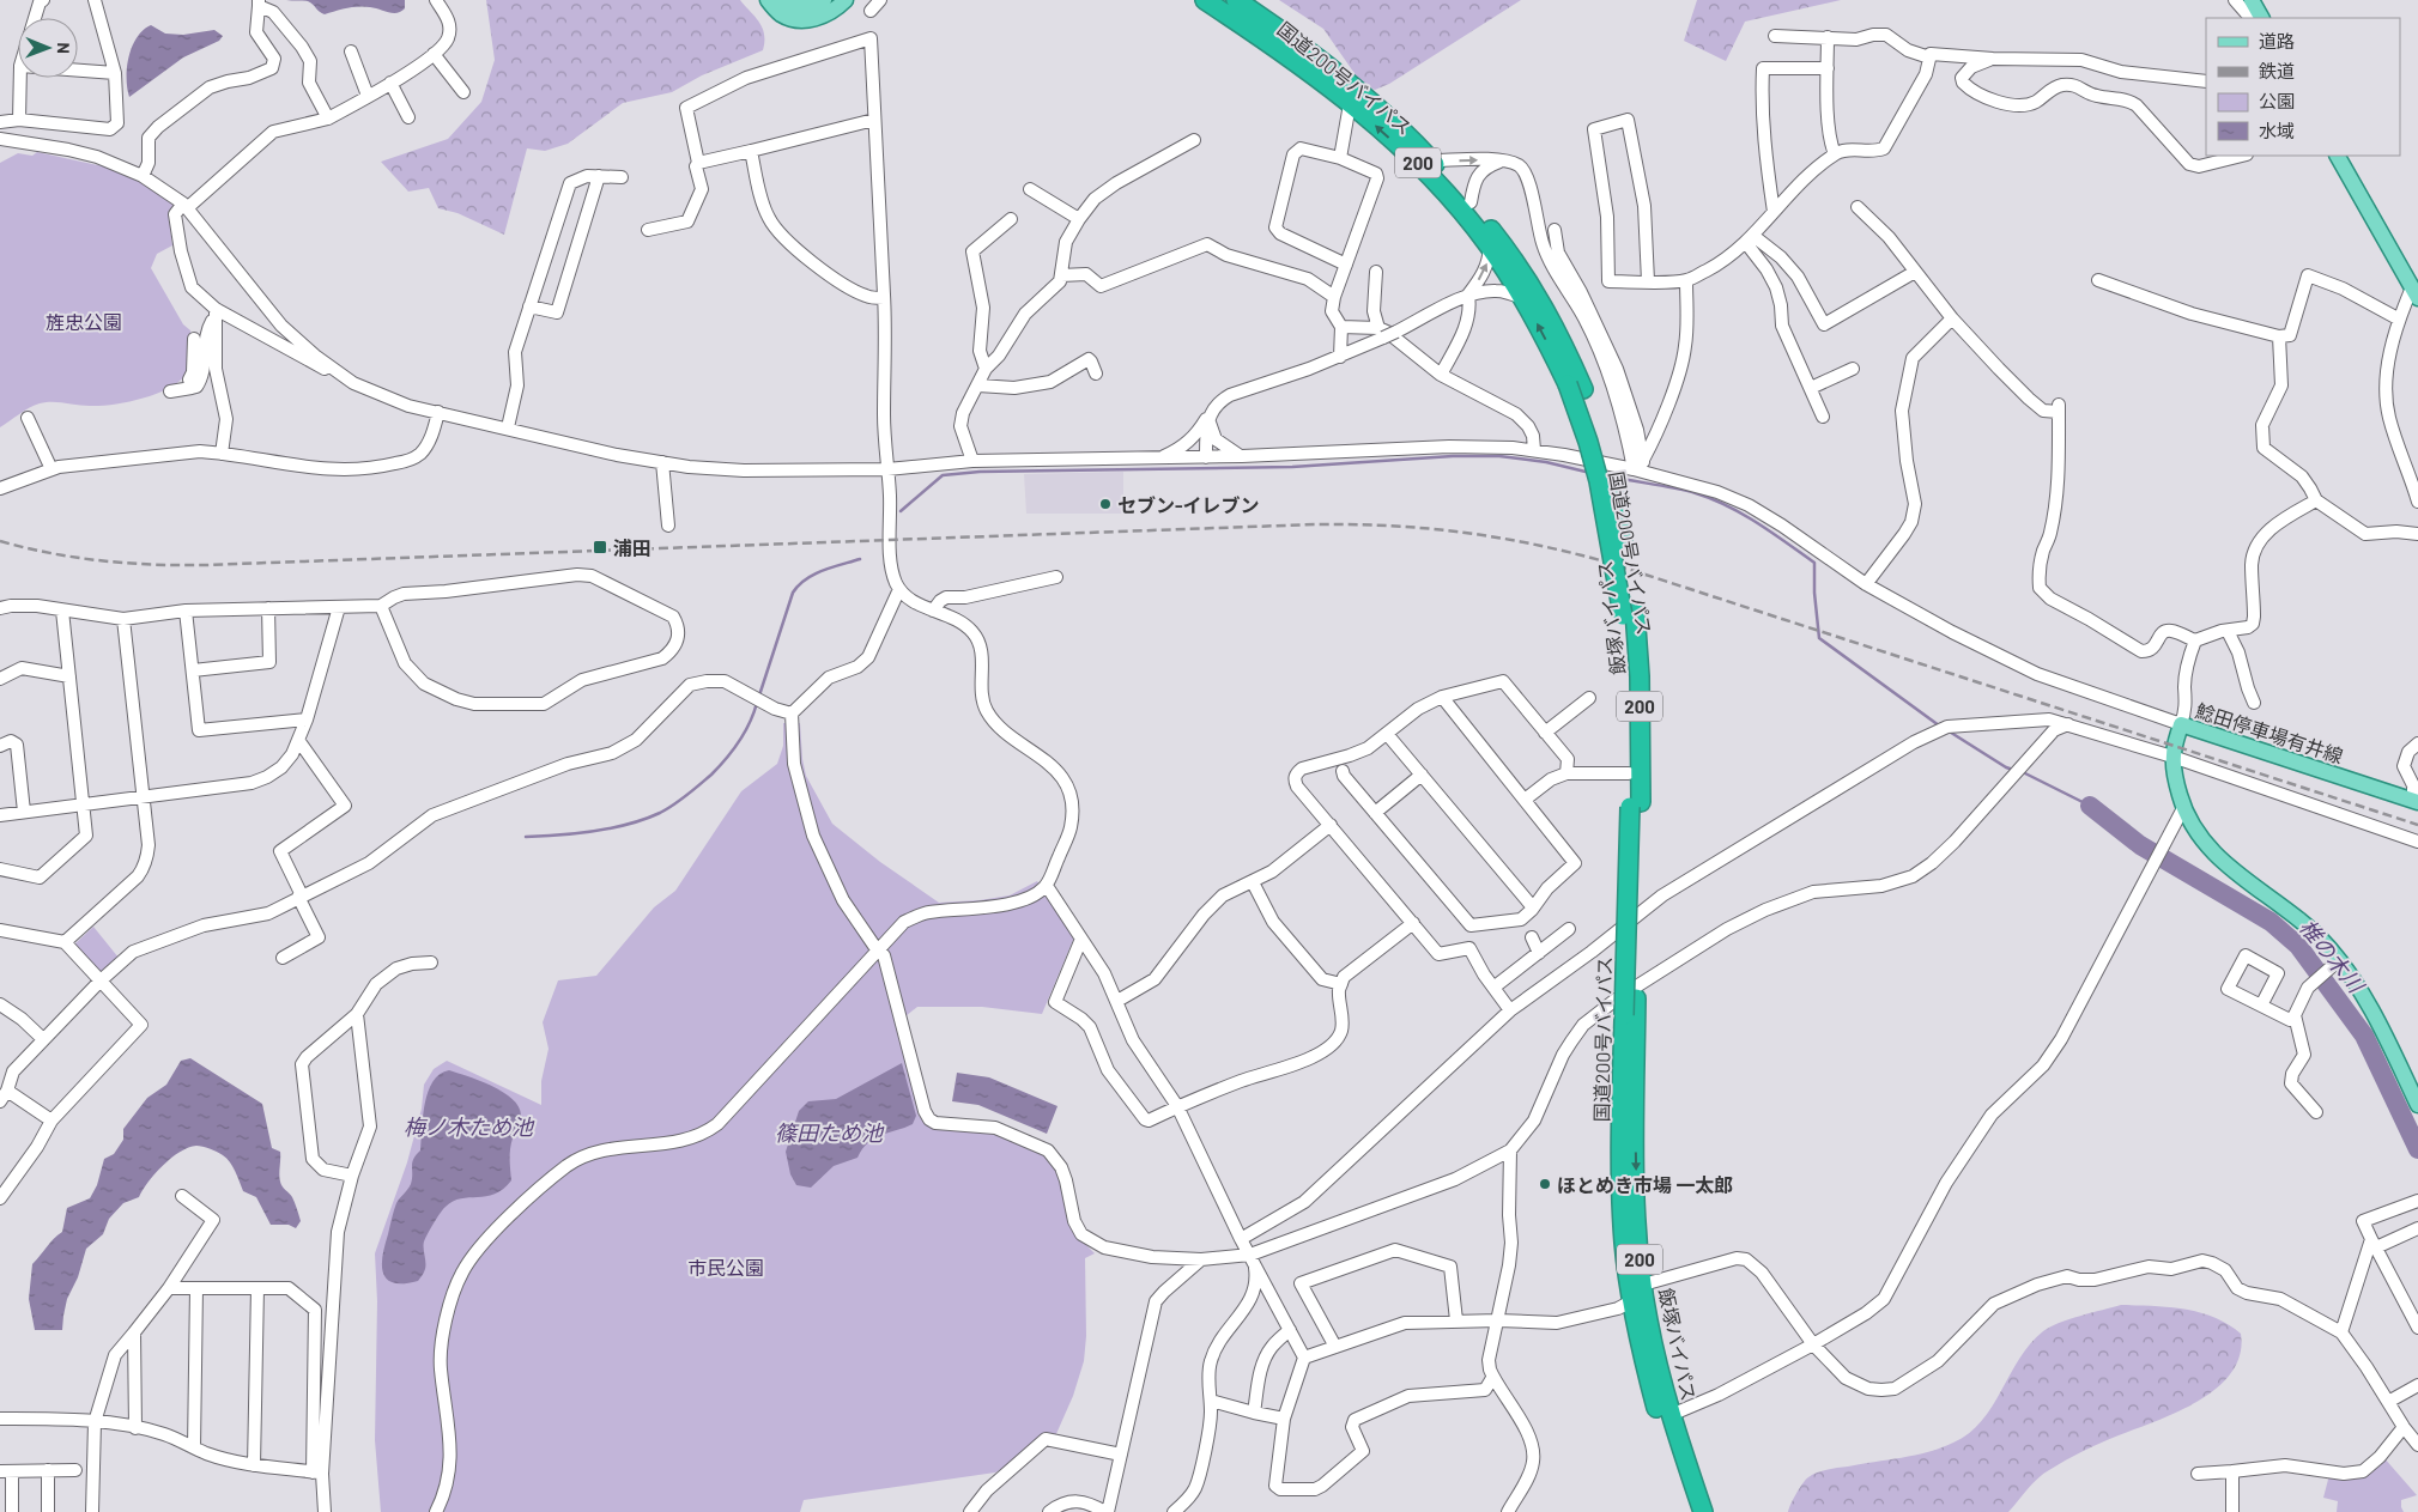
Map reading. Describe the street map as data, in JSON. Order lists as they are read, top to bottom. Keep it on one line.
{"streets":{"highway":["国道200号バイパス","200","飯塚バイパス"],"main road":["鯰田停車場有井線"]},"crossings":[["国道200号バイパス","200"],["国道200号バイパス","飯塚バイパス"]],"one_way":["飯塚バイパス"],"water":["椎の木川","梅ノ木ため池","篠田ため池"],"parks":["旌忠公園","市民公園"],"places":{"other":["セブン-イレブン","ほとめき市場 一太郎"],"transit":["浦田"]},"legend":["道路","鉄道","公園","水域"],"north":"right"}
